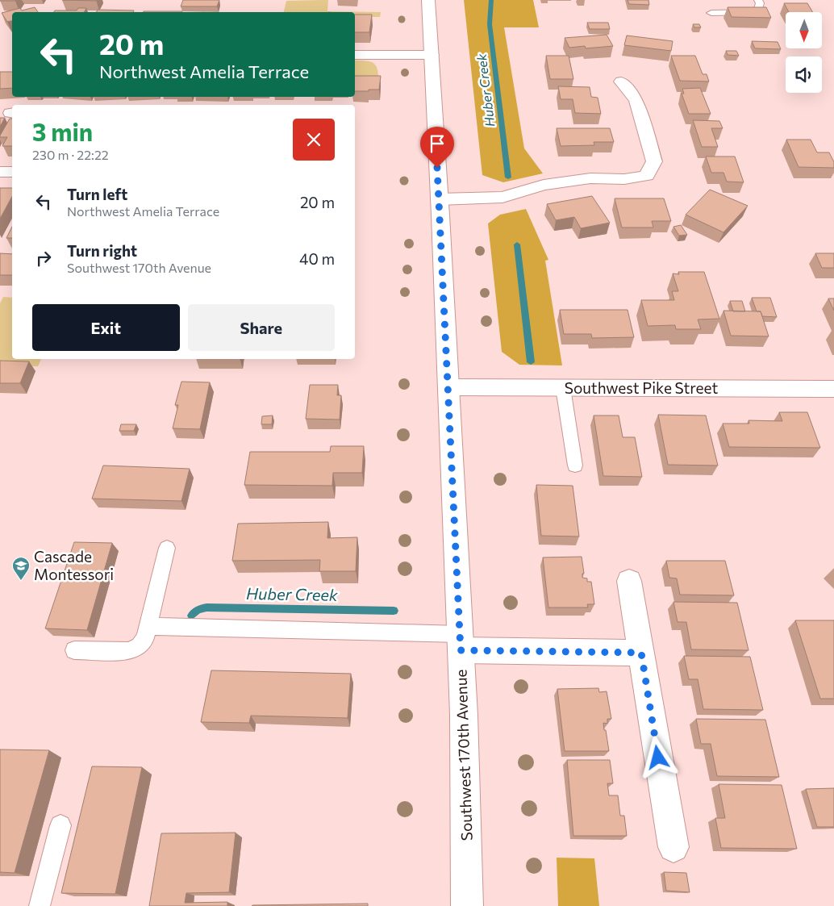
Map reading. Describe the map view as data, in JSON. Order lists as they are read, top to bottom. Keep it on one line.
{"streets":{"street":["Southwest Pike Street","Southwest 170th Avenue"]},"crossings":[["Southwest Pike Street","Southwest 170th Avenue"]],"water":["Huber Creek"],"places":{"school or university":["Cascade Montessori"]},"north":"bottom","page":{"turn":["20 m","Northwest Amelia Terrace"],"heading":["3 min","230 m · 22:22"],"list":[{"name":"Turn left","note":"Northwest Amelia Terrace","value":"20 m"},{"name":"Turn right","note":"Southwest 170th Avenue","value":"40 m"}],"buttons":["Exit","Share"]}}
